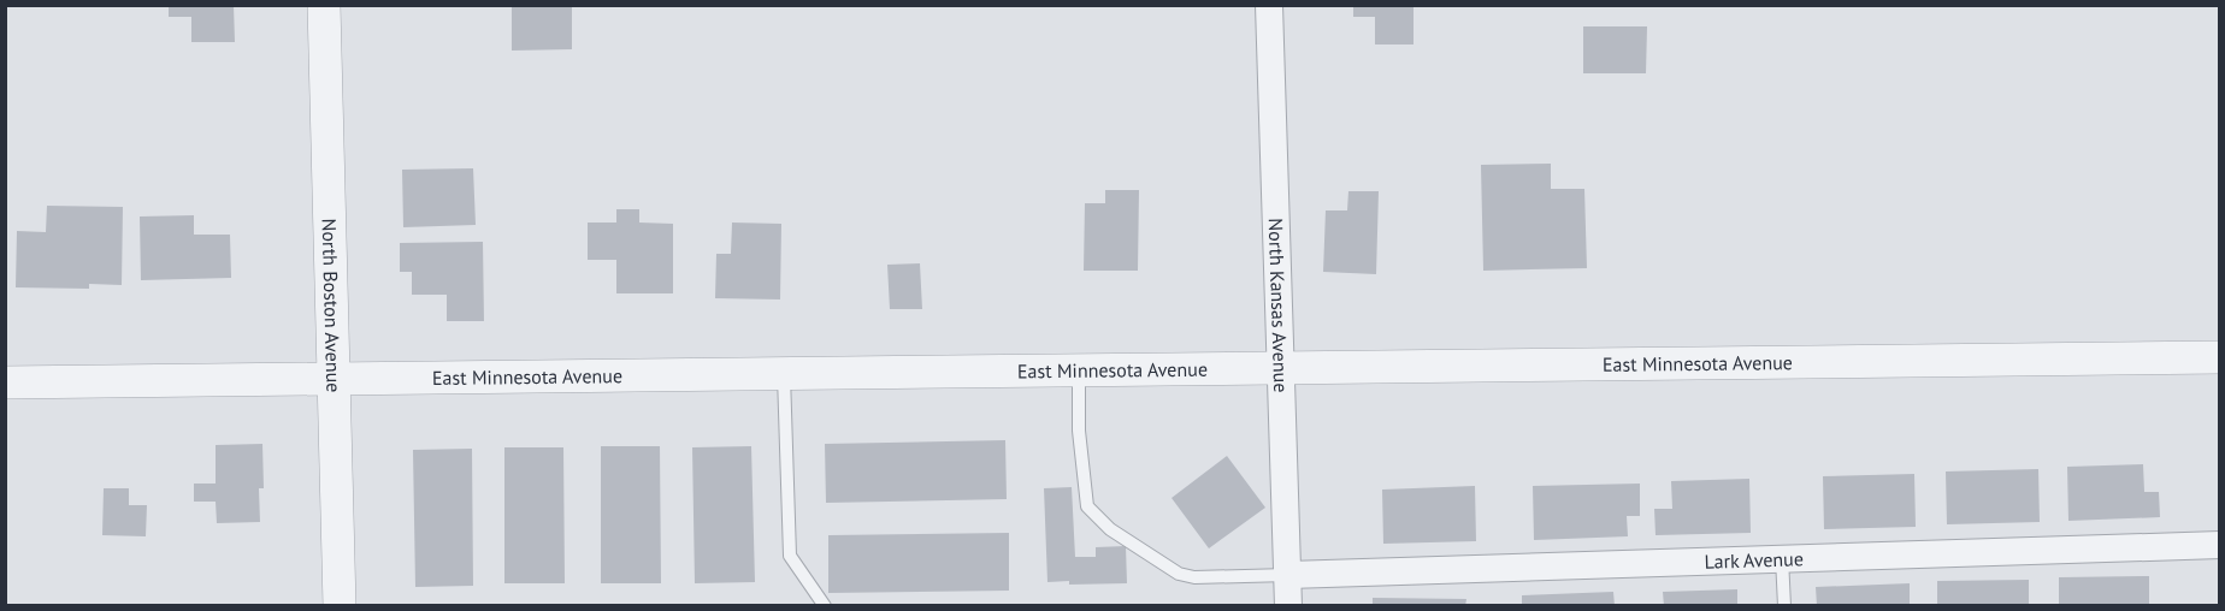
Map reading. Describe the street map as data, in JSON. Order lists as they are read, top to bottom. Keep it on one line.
{"streets":{"street":["North Boston Avenue","North Kansas Avenue","East Minnesota Avenue","Lark Avenue"]},"crossings":[["North Boston Avenue","East Minnesota Avenue"],["North Kansas Avenue","East Minnesota Avenue"],["North Kansas Avenue","Lark Avenue"]]}
